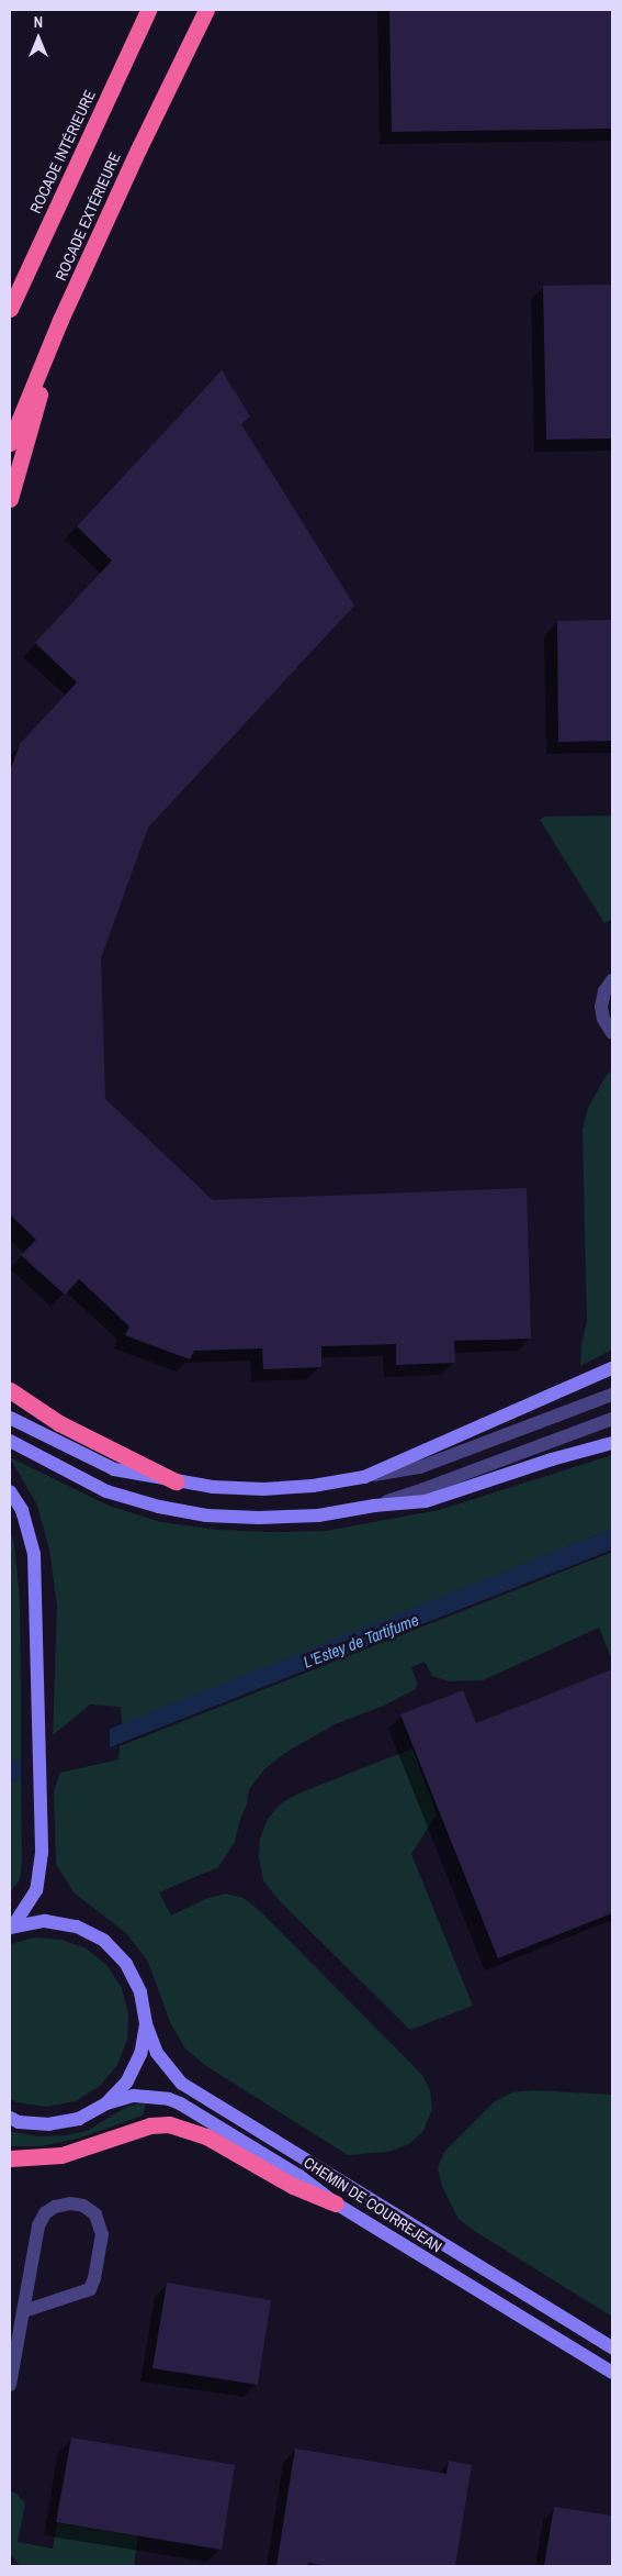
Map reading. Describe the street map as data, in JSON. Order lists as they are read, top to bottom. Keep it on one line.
{"streets":{"highway":["ROCADE INTÉRIEURE","ROCADE EXTÉRIEURE"],"main road":["CHEMIN DE COURREJEAN"]},"water":["L'Estey de Tartifume"],"north":"top"}
